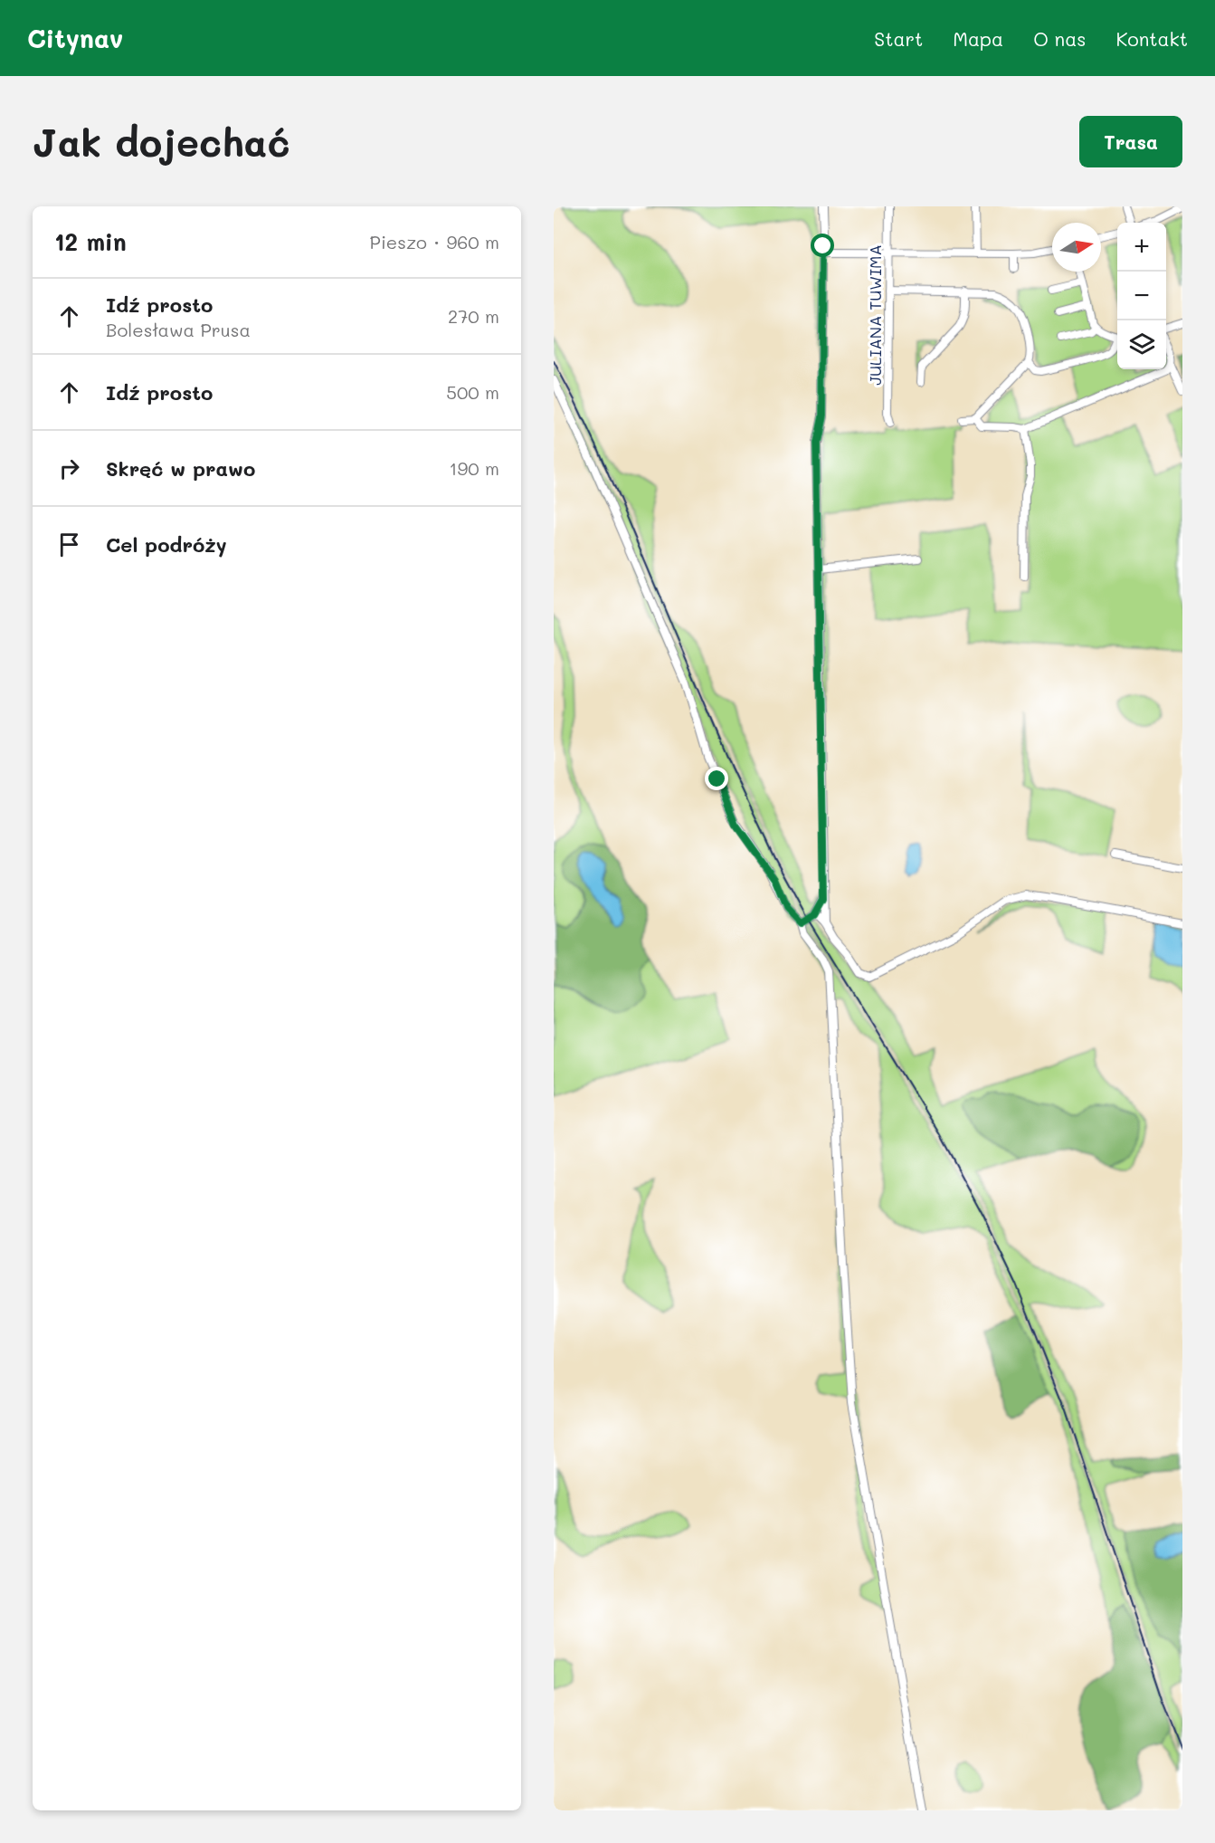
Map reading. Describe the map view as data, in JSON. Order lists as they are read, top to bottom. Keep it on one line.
{"streets":{"street":["JULIANA TUWIMA"]},"north":"right","page":{"header":"Citynav","nav":["Start","Mapa","O nas","Kontakt"],"buttons":"Trasa","title":"Jak dojechać","heading":["12 min","Pieszo · 960 m"],"map_buttons":["+","−"],"list":[["Idź prosto","Bolesława Prusa","270 m"],["Idź prosto","500 m"],["Skręć w prawo","190 m"],"Cel podróży"]}}
